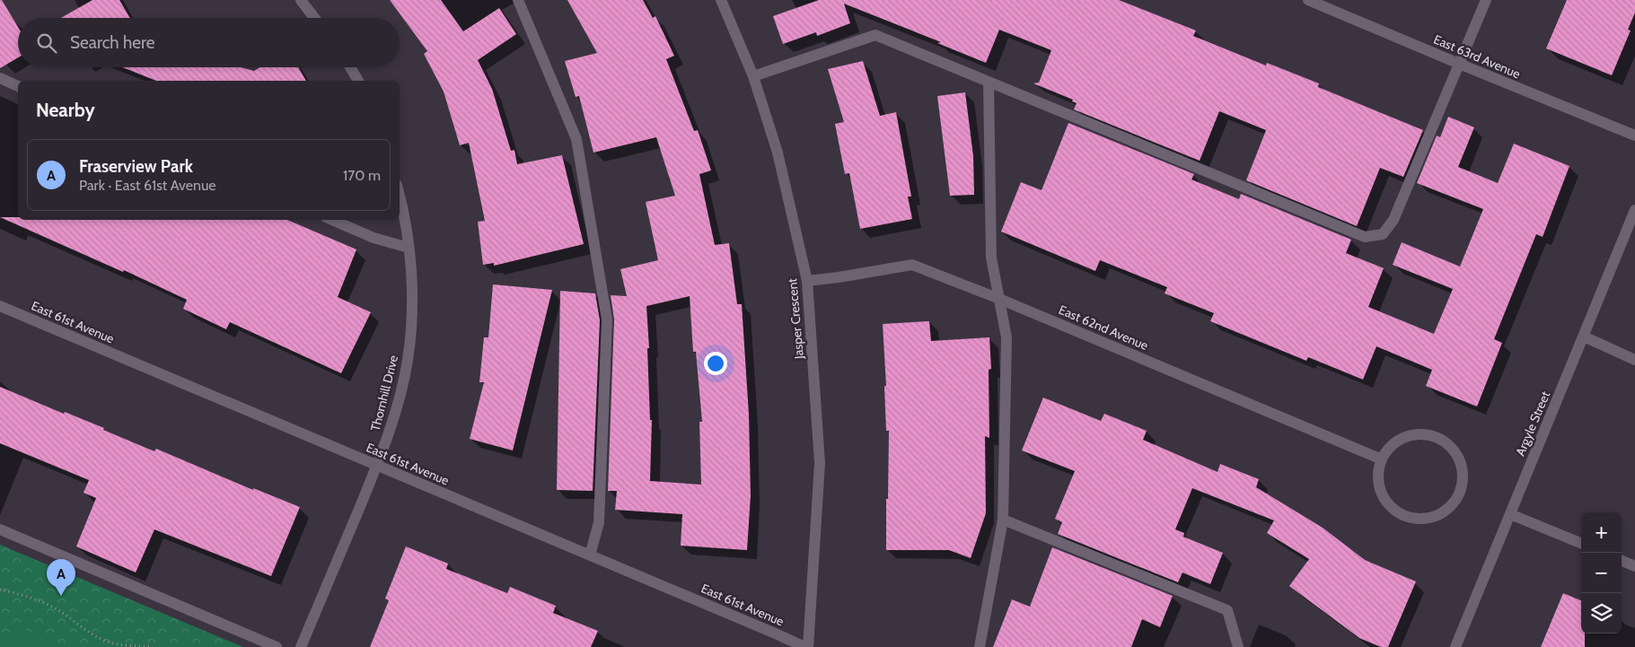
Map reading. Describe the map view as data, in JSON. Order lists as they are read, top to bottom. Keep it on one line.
{"streets":{"street":["East 63rd Avenue","Jasper Crescent","East 61st Avenue","East 62nd Avenue","Thornhill Drive","Argyle Street"]},"crossings":[["Jasper Crescent","East 62nd Avenue"],["East 61st Avenue","Thornhill Drive"]],"page":{"search":"Search here","heading":"Nearby","list":[{"mark":"A","name":"Fraserview Park","note":"Park · East 61st Avenue","value":"170 m"}],"map_buttons":["+","−"],"pins":"A"}}
